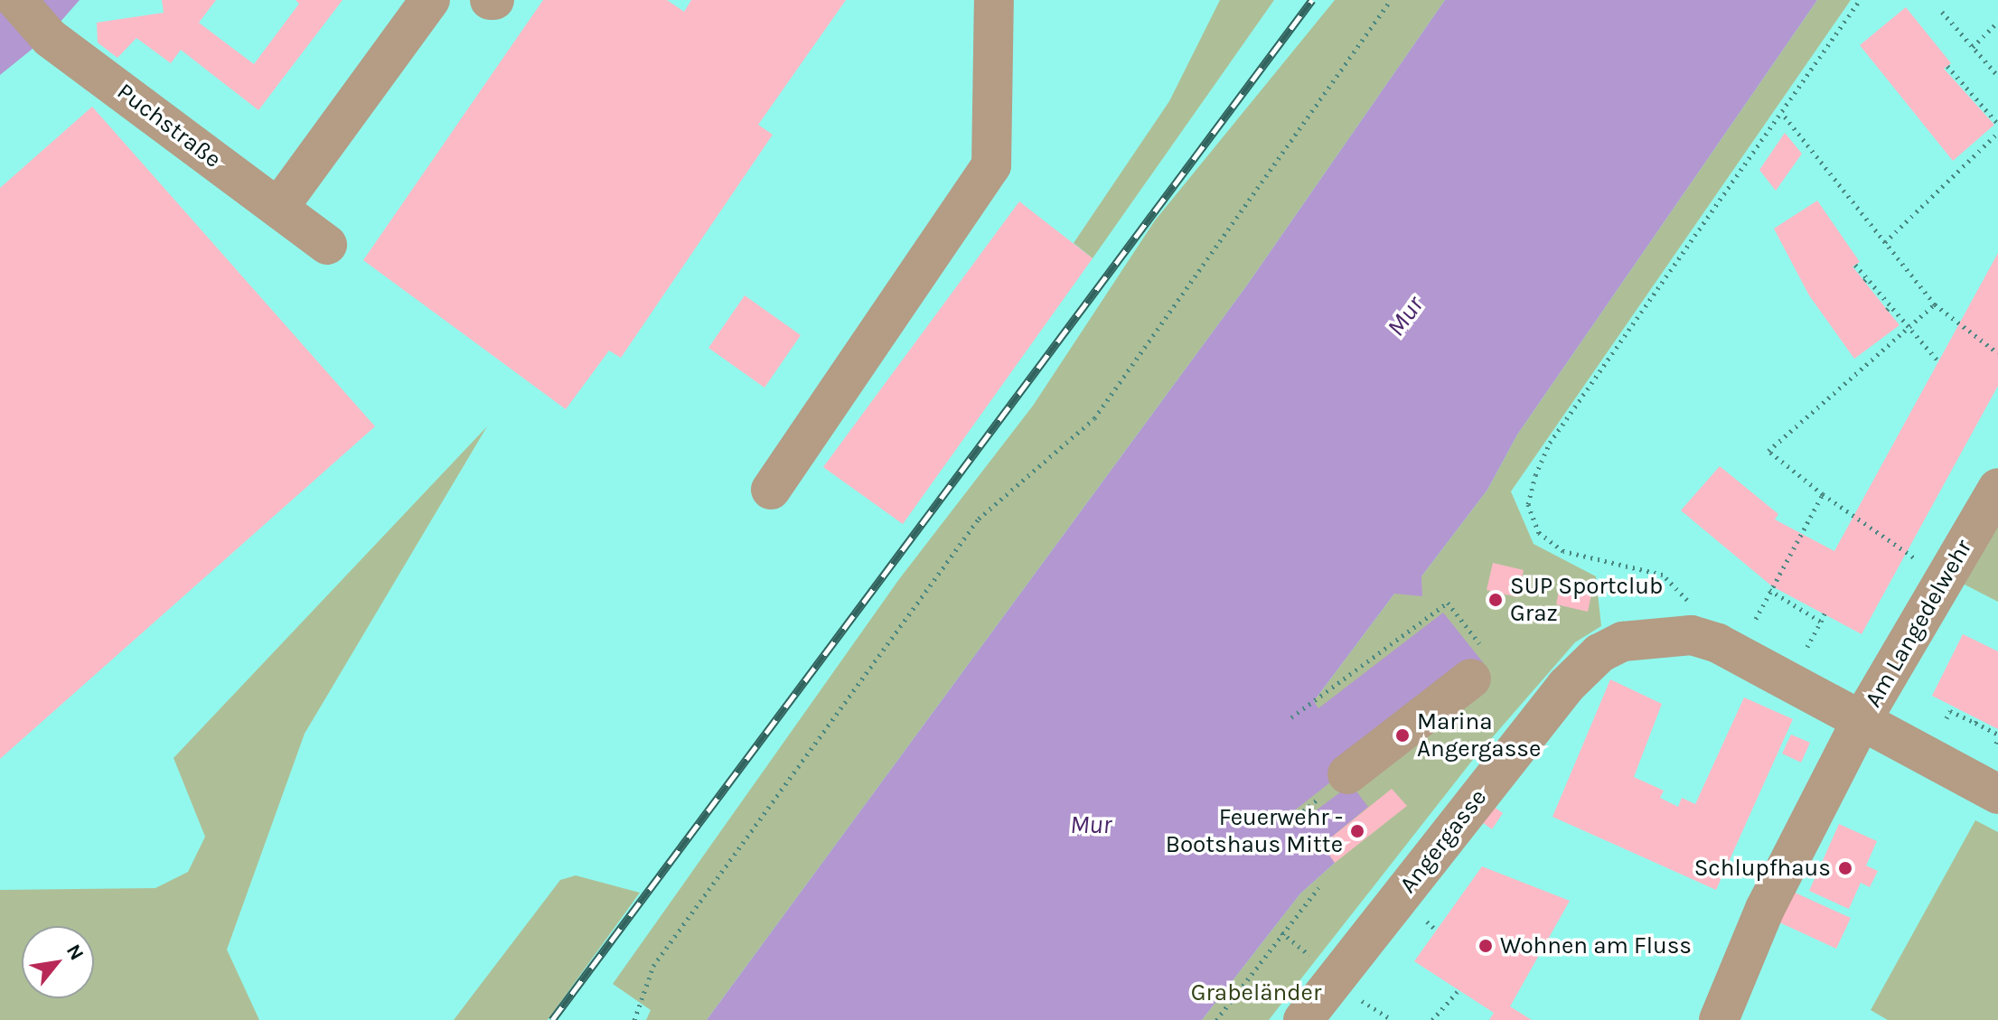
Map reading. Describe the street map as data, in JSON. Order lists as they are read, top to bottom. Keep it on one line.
{"streets":{"street":["Puchstraße","Am Langedelwehr","Angergasse"]},"crossings":[["Am Langedelwehr","Angergasse"]],"water":["Mur"],"parks":["Grabeländer"],"places":["SUP Sportclub Graz","Marina Angergasse","Feuerwehr - Bootshaus Mitte","Schlupfhaus","Wohnen am Fluss"],"north":"top right"}
